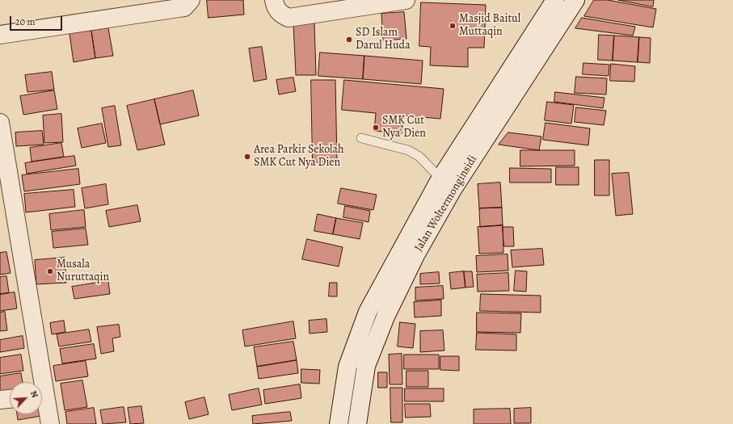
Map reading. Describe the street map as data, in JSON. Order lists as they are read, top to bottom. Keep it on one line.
{"streets":{"main road":["Jalan Woltermonginsidi"]},"places":["Masjid Baitul Muttaqin","SD Islam Darul Huda","SMK Cut Nya' Dien","Area Parkir Sekolah SMK Cut Nya Dien","Musala Nuruttaqin"],"scale_bar":"20 m","north":"top right"}
